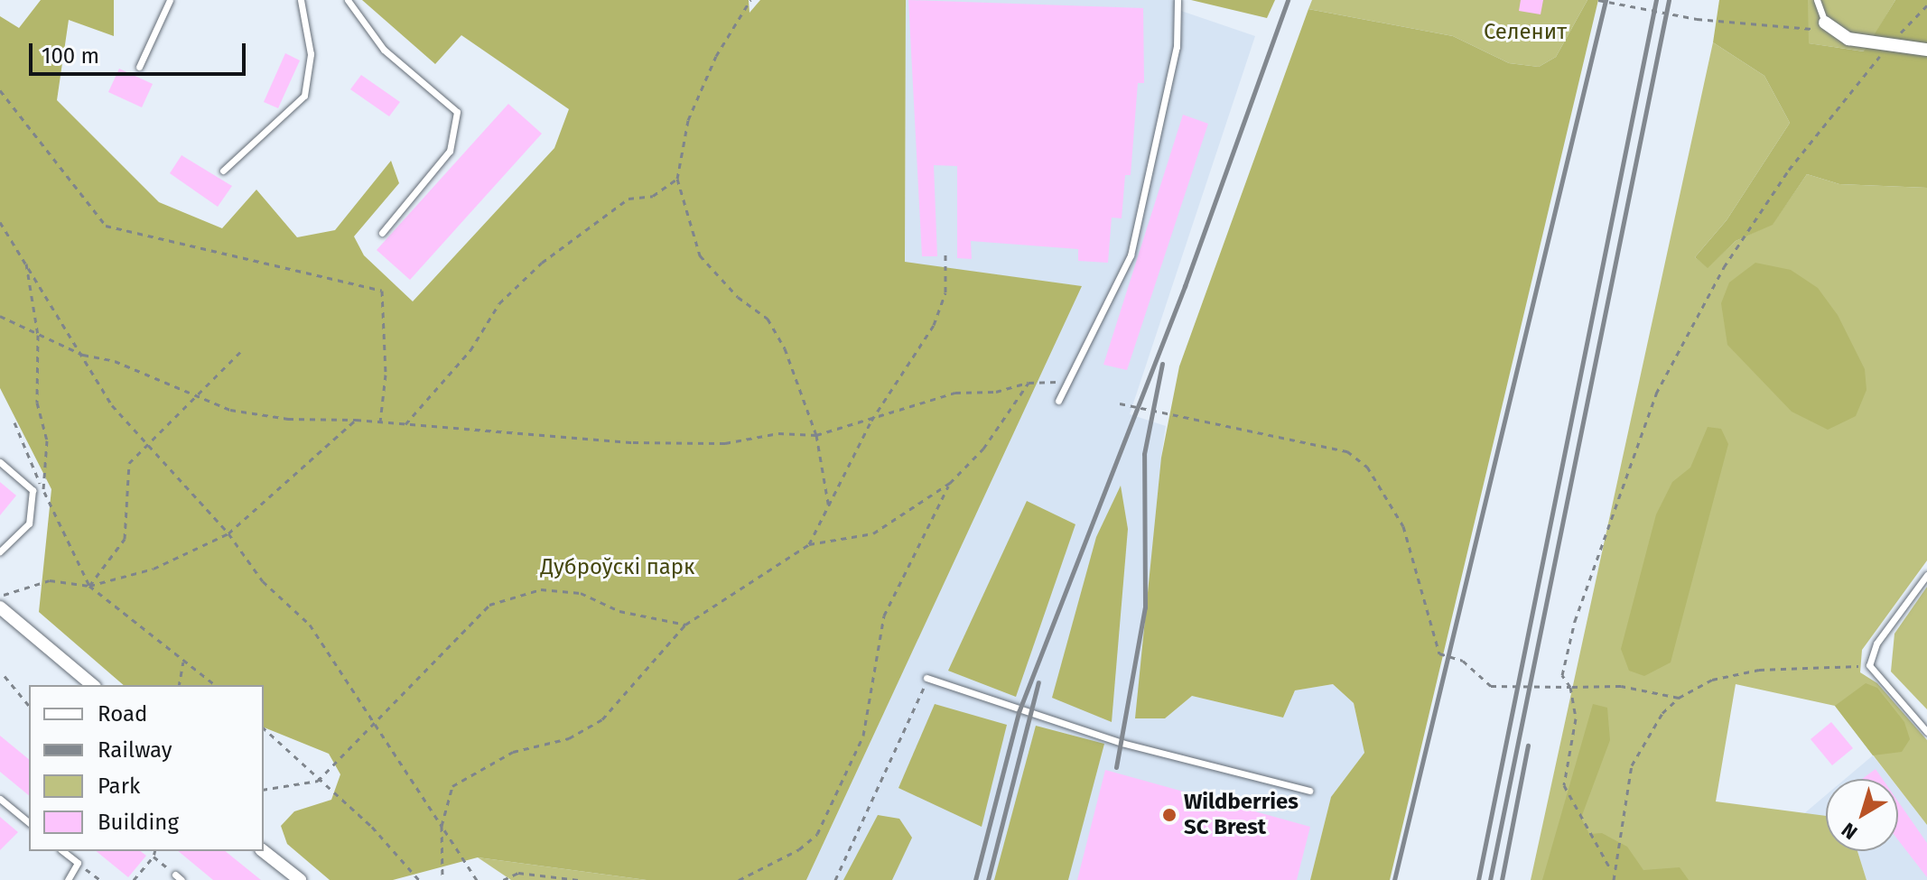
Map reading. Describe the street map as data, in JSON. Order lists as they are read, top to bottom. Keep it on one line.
{"parks":["Селенит","Дуброўскі парк"],"places":["Wildberries SC Brest"],"legend":["Road","Railway","Park","Building"],"scale_bar":"100 m","north":"bottom left"}
